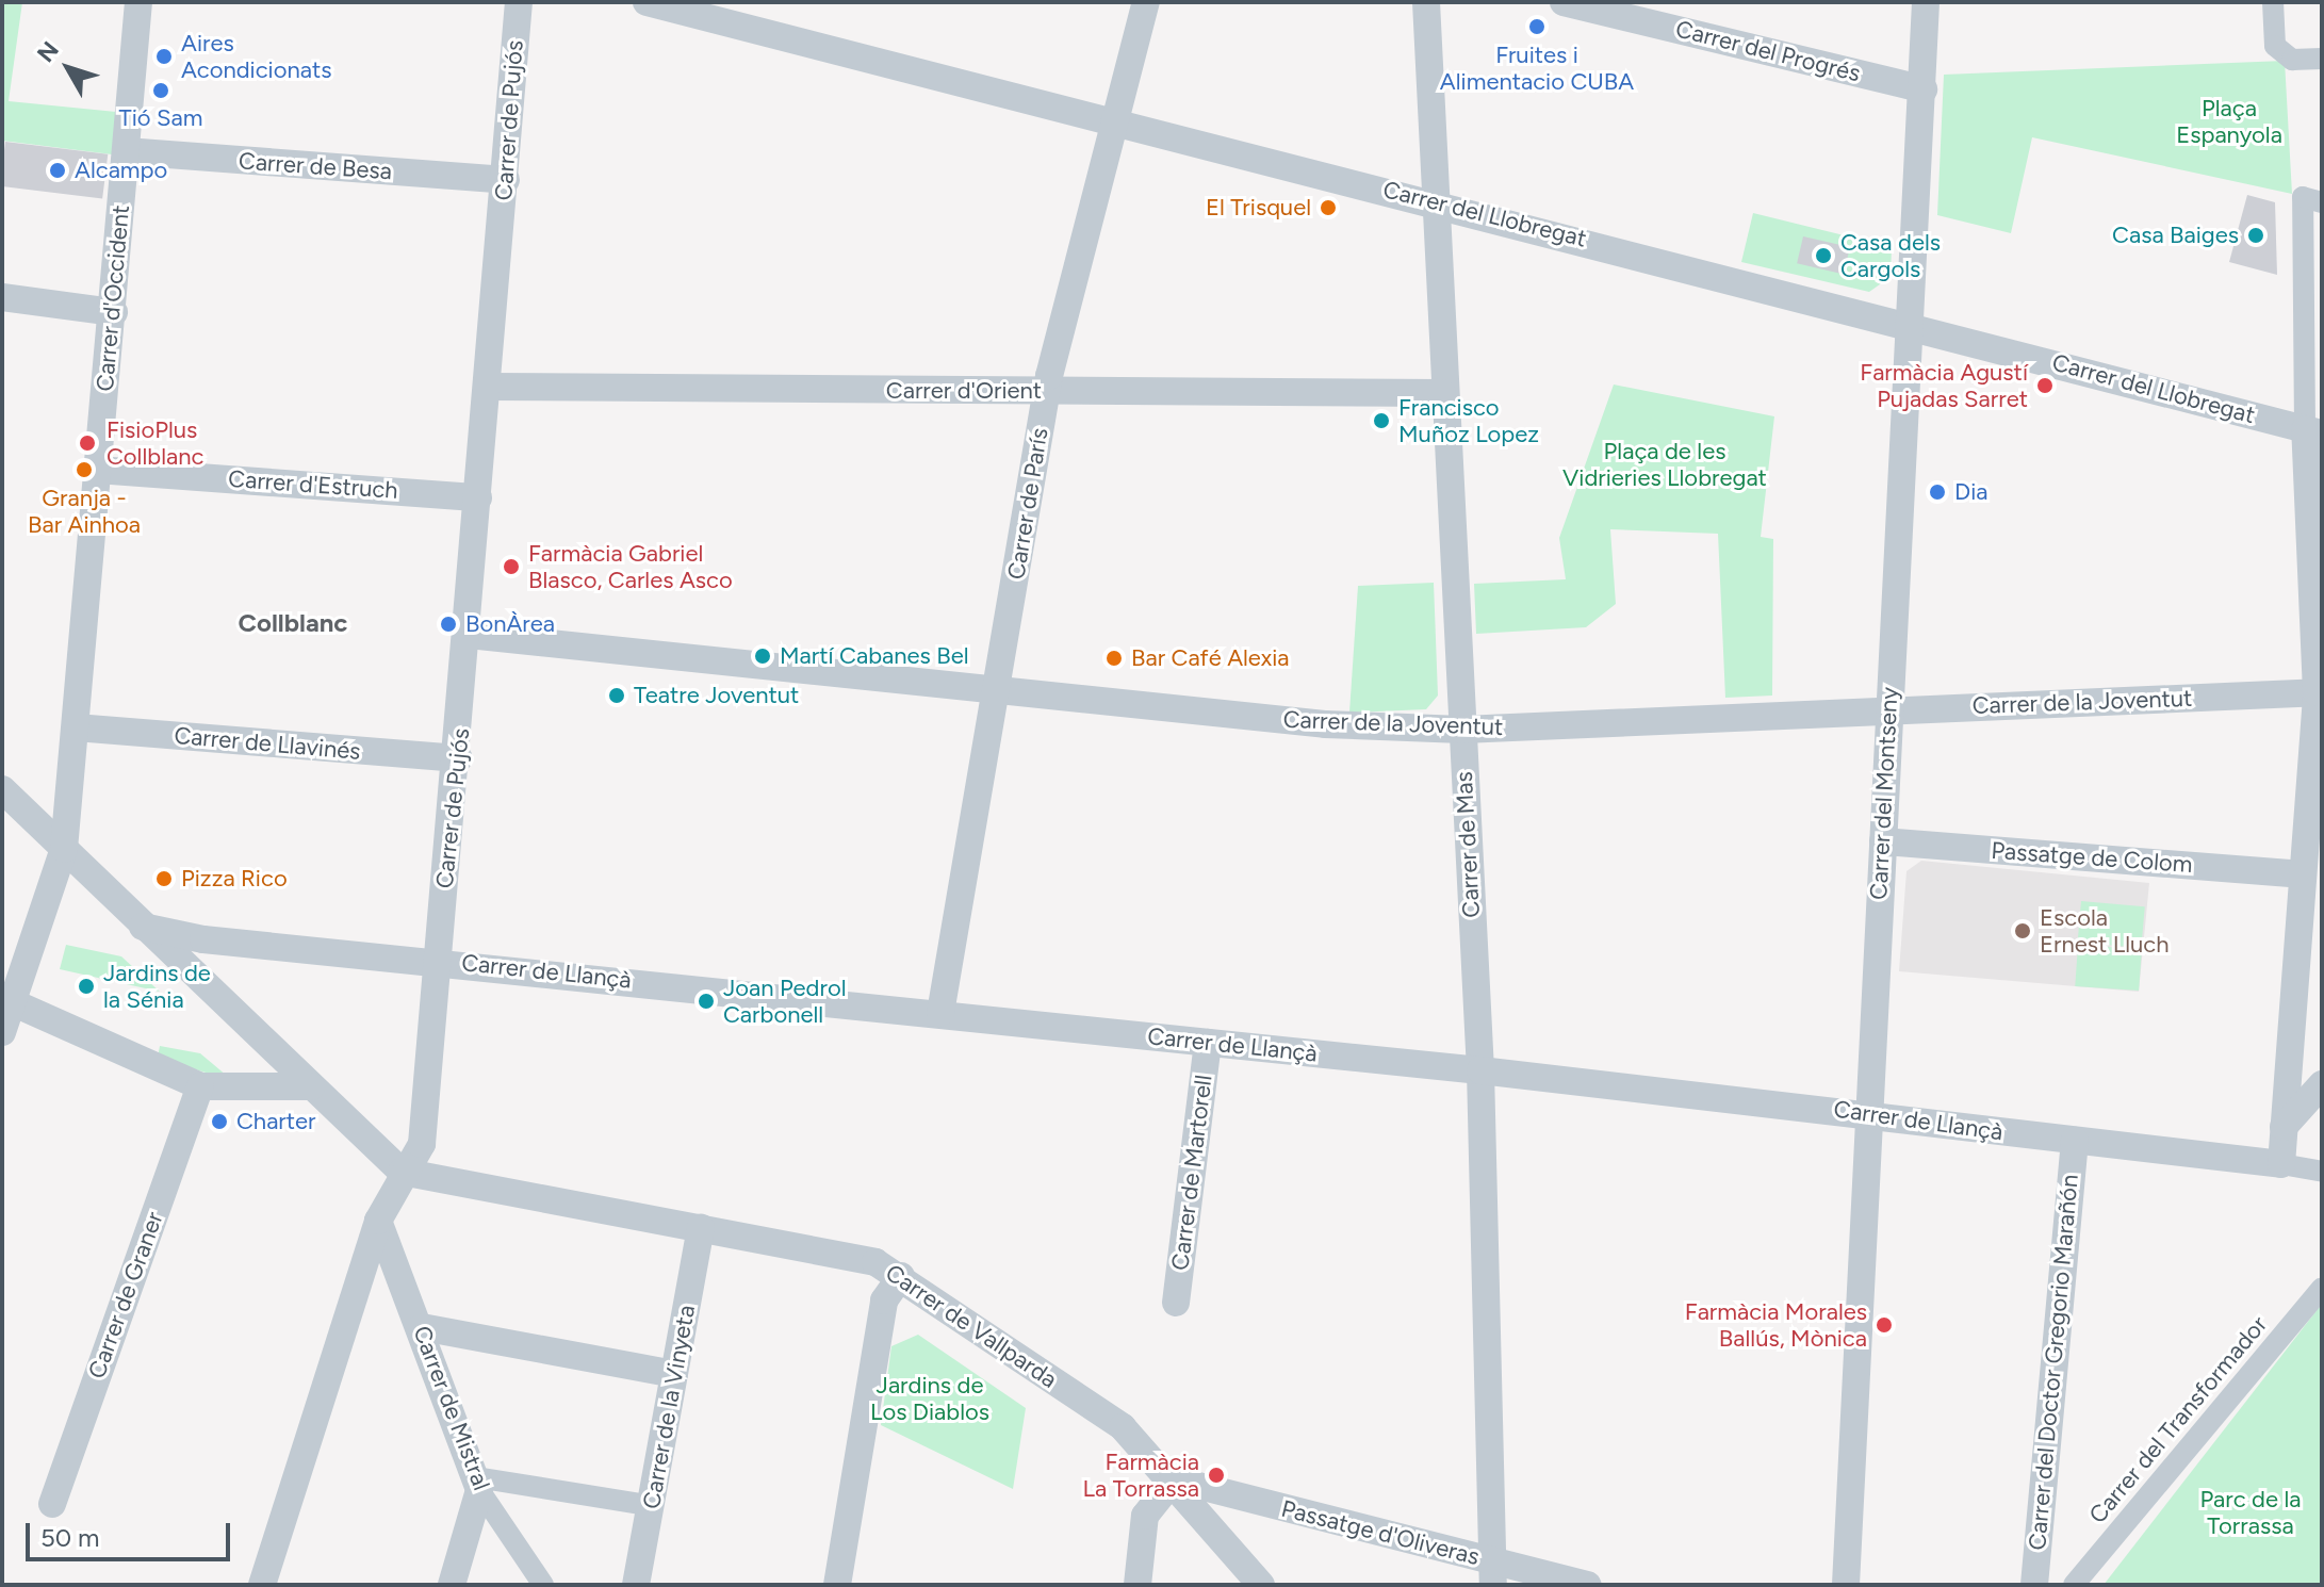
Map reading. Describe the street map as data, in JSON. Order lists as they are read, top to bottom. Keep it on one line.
{"streets":{"street":["Carrer del Progrés","Carrer de Pujós","Carrer de Besa","Carrer del Llobregat","Carrer d'Occident","Carrer d'Orient","Carrer d'Estruch","Carrer de París","Carrer de la Joventut","Carrer de Llavinés","Carrer del Montseny","Carrer de Mas","Passatge de Colom","Carrer de Llançà","Carrer de Martorell","Carrer de Graner","Carrer de Vallparda","Carrer del Doctor Gregorio Marañón","Carrer de la Vinyeta","Carrer de Mistral","Carrer del Transformador","Passatge d'Oliveras"]},"crossings":[["Carrer del Progrés","Carrer del Montseny"],["Carrer de Pujós","Carrer de Besa"],["Carrer de Pujós","Carrer d'Orient"],["Carrer de Pujós","Carrer d'Estruch"],["Carrer de Pujós","Carrer de la Joventut"],["Carrer de Pujós","Carrer de Llavinés"],["Carrer de Pujós","Carrer de Llançà"],["Carrer de Pujós","Carrer de Vallparda"],["Carrer de Pujós","Carrer de Mistral"],["Carrer de Besa","Carrer d'Occident"],["Carrer del Llobregat","Carrer de París"],["Carrer del Llobregat","Carrer del Montseny"],["Carrer del Llobregat","Carrer de Mas"],["Carrer d'Occident","Carrer d'Estruch"],["Carrer d'Occident","Carrer de Llavinés"],["Carrer d'Orient","Carrer de París"],["Carrer d'Orient","Carrer de Mas"],["Carrer de París","Carrer de la Joventut"],["Carrer de París","Carrer de Llançà"],["Carrer de la Joventut","Carrer del Montseny"],["Carrer de la Joventut","Carrer de Mas"],["Carrer del Montseny","Passatge de Colom"],["Carrer del Montseny","Carrer de Llançà"],["Carrer de Mas","Carrer de Llançà"],["Carrer de Mas","Passatge d'Oliveras"],["Carrer de Llançà","Carrer de Martorell"],["Carrer de Llançà","Carrer del Doctor Gregorio Marañón"],["Carrer de Vallparda","Carrer de la Vinyeta"],["Carrer de Vallparda","Passatge d'Oliveras"]],"districts":["Collblanc"],"parks":["Plaça Espanyola","Plaça de les Vidrieries Llobregat","Jardins de Los Diablos","Parc de la Torrassa"],"places":["Fruites i Alimentacio CUBA","Aires Acondicionats","Tió Sam","Alcampo","El Trisquel","Casa Baiges","Casa dels Cargols","Farmàcia Agustí Pujadas Sarret","Francisco Muñoz Lopez","FisioPlus Collblanc","Granja - Bar Ainhoa","Dia","Farmàcia Gabriel Blasco, Carles Asco","BonÀrea","Martí Cabanes Bel","Bar Café Alexia","Teatre Joventut","Pizza Rico","Escola Ernest Lluch","Jardins de la Sénia","Joan Pedrol Carbonell","Charter","Farmàcia Morales Ballús, Mònica","Farmàcia La Torrassa"],"scale_bar":"50 m","north":"top left"}
